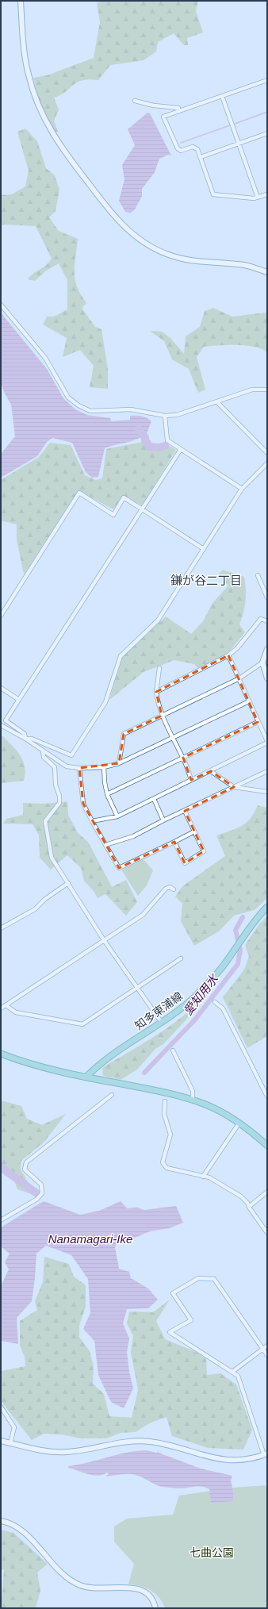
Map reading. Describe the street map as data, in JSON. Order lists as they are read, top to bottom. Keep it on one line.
{"streets":{"main road":["知多東浦線"]},"districts":["鎌が谷二丁目"],"water":["愛知用水","Nanamagari-Ike"],"parks":["七曲公園"]}
